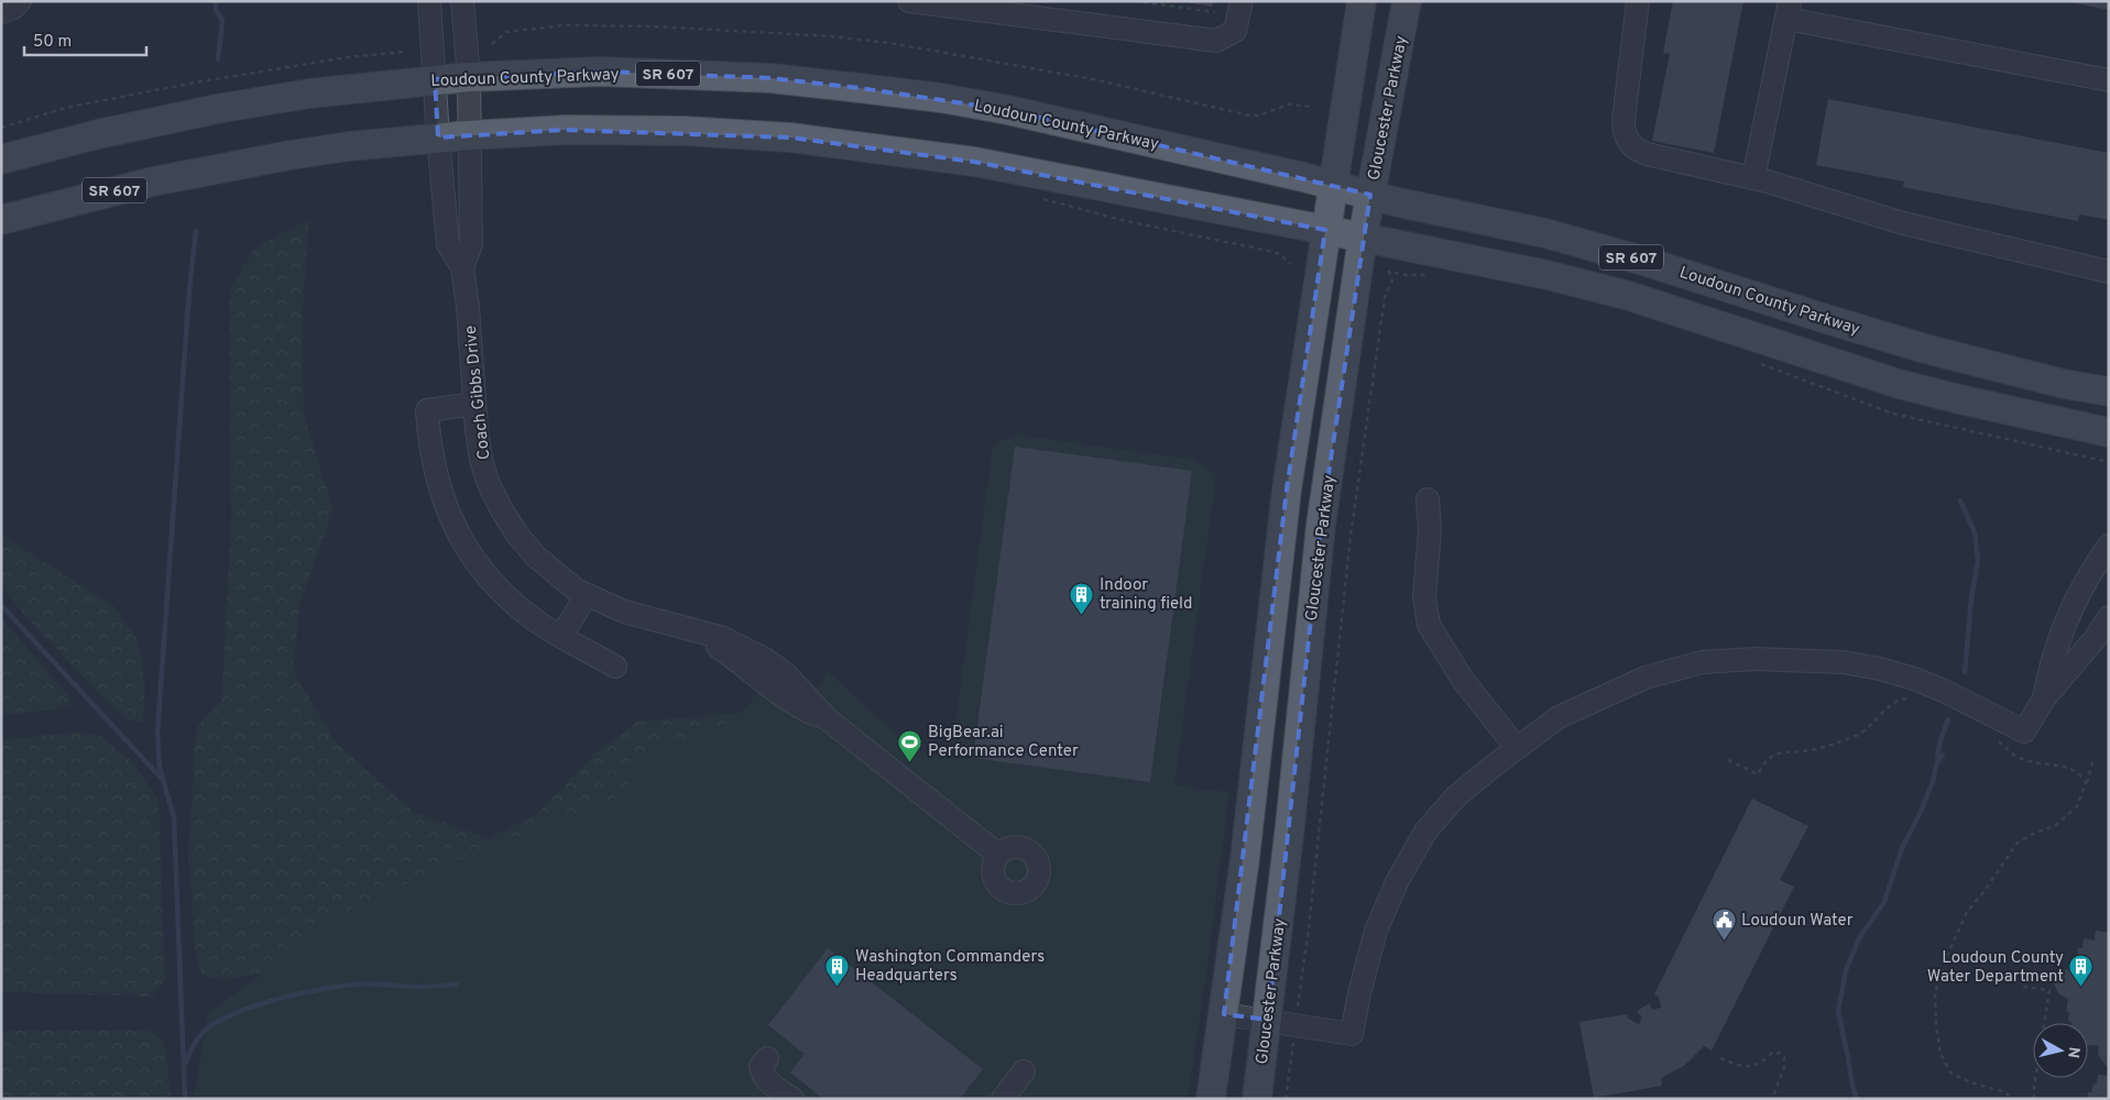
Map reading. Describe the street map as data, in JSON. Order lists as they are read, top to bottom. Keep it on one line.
{"streets":{"main road":["SR 607","Loudoun County Parkway","Gloucester Parkway"],"street":["Coach Gibbs Drive"]},"crossings":[["SR 607","Gloucester Parkway"],["SR 607","Coach Gibbs Drive"],["Loudoun County Parkway","Gloucester Parkway"],["Loudoun County Parkway","Coach Gibbs Drive"]],"places":{"building":["Indoor training field","Washington Commanders Headquarters","Loudoun County Water Department"],"sports":["BigBear.ai Performance Center"],"public building":["Loudoun Water"]},"scale_bar":"50 m","north":"right"}
